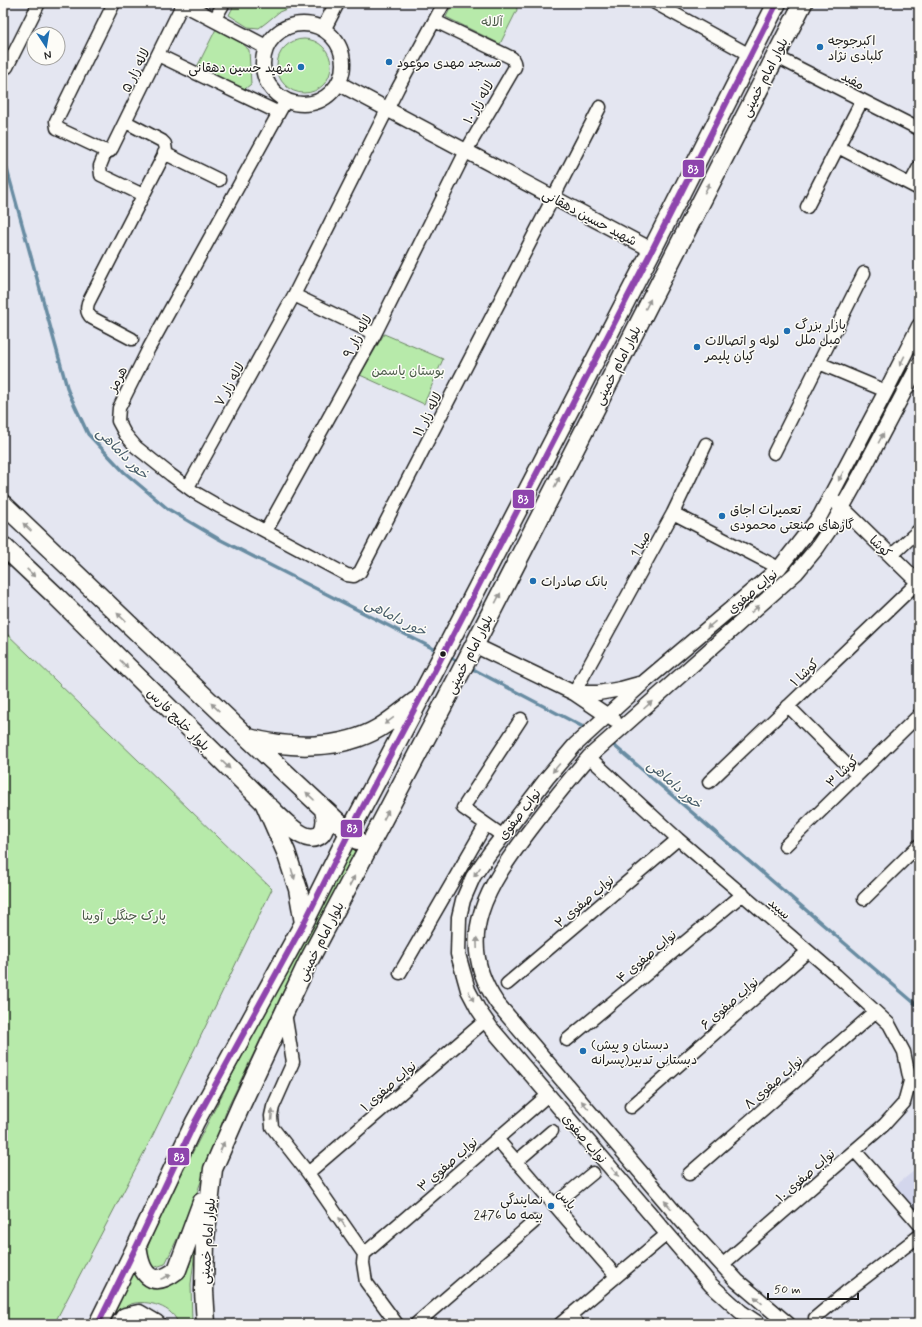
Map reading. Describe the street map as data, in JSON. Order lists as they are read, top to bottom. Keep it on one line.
{"streets":{"main road":["بلوار امام خمینی","بلوار خلیج فارس"],"street":["لاله زار ۵","مفید","لاله زار ۱۰","شهید حسین دهقانی","لاله زار ۹","هرمز","لاله زار ۷","لاله زار ۱۱","صبا 1","کوشا","نواب صفوی","کوشا ۱","کوشا ۳","نواب صفوی ۲","سپید","نواب صفوی ۴","نواب صفوی ۶","نواب صفوی ۸","نواب صفوی ۱","نواب صفوی ۳","نواب صفوی ۱۰","یاس"]},"crossings":[["بلوار امام خمینی","مفید"],["بلوار امام خمینی","شهید حسین دهقانی"],["بلوار امام خمینی","بلوار خلیج فارس"],["لاله زار ۱۰","شهید حسین دهقانی"],["لاله زار ۱۰","لاله زار ۹"],["لاله زار ۱۰","لاله زار ۷"],["شهید حسین دهقانی","لاله زار ۹"],["شهید حسین دهقانی","هرمز"],["شهید حسین دهقانی","لاله زار ۷"],["شهید حسین دهقانی","لاله زار ۱۱"],["لاله زار ۹","هرمز"],["هرمز","لاله زار ۷"],["هرمز","لاله زار ۱۱"],["کوشا","نواب صفوی"],["کوشا","کوشا ۱"],["نواب صفوی","سپید"],["نواب صفوی","نواب صفوی ۱"],["نواب صفوی","نواب صفوی ۳"],["نواب صفوی","نواب صفوی ۱۰"],["نواب صفوی ۲","سپید"],["سپید","نواب صفوی ۴"],["سپید","نواب صفوی ۶"],["سپید","نواب صفوی ۸"],["سپید","نواب صفوی ۱۰"],["نواب صفوی ۳","یاس"]],"water":["خور داماهی"],"parks":["آلاله","بوستان یاسمن","پارک جنگلی آوینا"],"places":["اکبرجوجه کلبادی نژاد","مسجد مهدی موعود","شهید حسین دهقانی","بازار بزرگ مبل ملل","لوله و اتصالات کیان پلیمر","تعمیرات اجاق گازهای صنعتی محمودی","بانک صادرات","(دبستان و پیش دبستانی تدبیر(پسرانه","نمایندگی بیمه ما 2476"],"lines":["transit line 83"],"scale_bar":"50 m","north":"bottom"}
